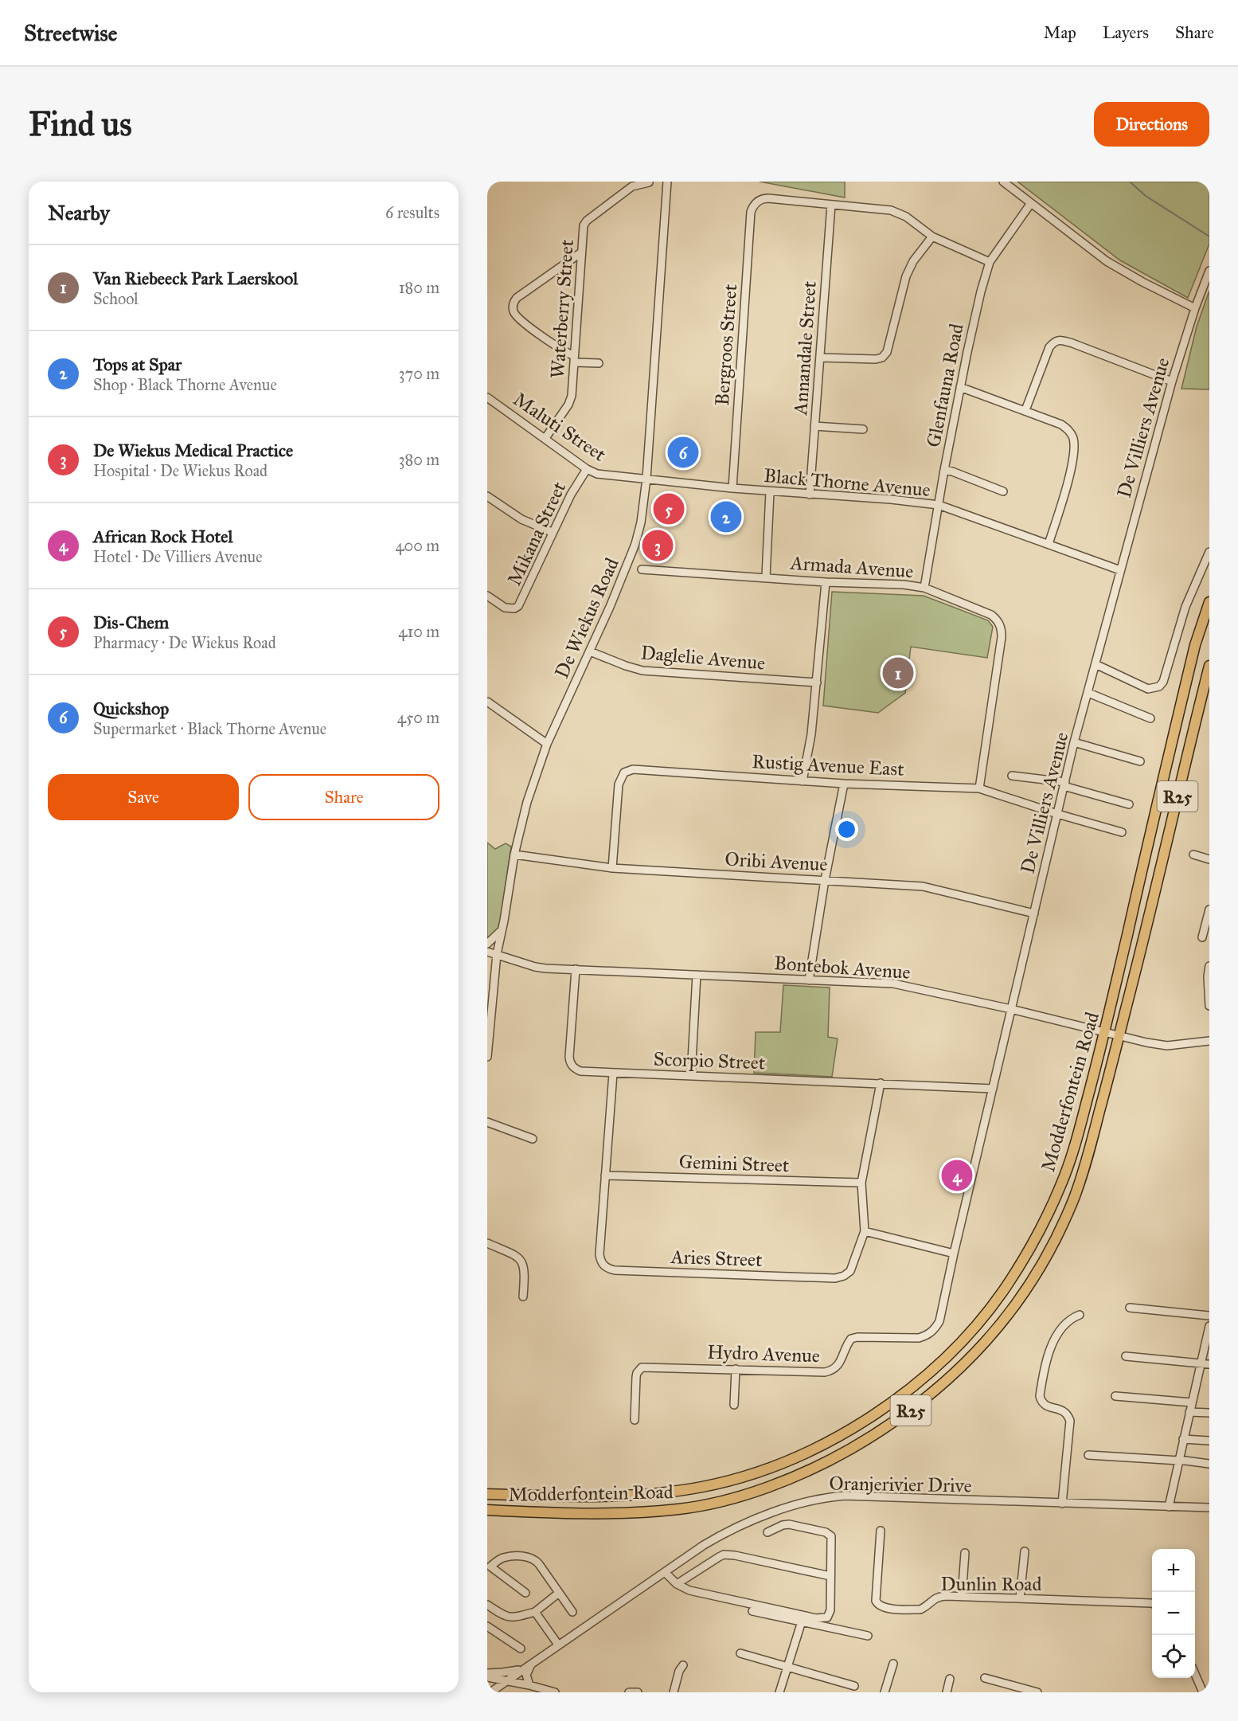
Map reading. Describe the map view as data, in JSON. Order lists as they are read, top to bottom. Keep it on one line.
{"streets":{"main road":["R25","Modderfontein Road"],"street":["Waterberry Street","Bergroos Street","Annandale Street","Glenfauna Road","Maluti Street","De Villiers Avenue","Black Thorne Avenue","Mikana Street","Armada Avenue","De Wiekus Road","Daglelie Avenue","Rustig Avenue East","Oribi Avenue","Bontebok Avenue","Scorpio Street","Gemini Street","Aries Street","Hydro Avenue","Oranjerivier Drive","Dunlin Road"]},"crossings":[["Waterberry Street","Maluti Street"],["Bergroos Street","Annandale Street"],["Bergroos Street","Black Thorne Avenue"],["Annandale Street","Black Thorne Avenue"],["Glenfauna Road","Black Thorne Avenue"],["Glenfauna Road","Armada Avenue"],["Maluti Street","Black Thorne Avenue"],["Maluti Street","Mikana Street"],["Maluti Street","De Wiekus Road"],["De Villiers Avenue","Black Thorne Avenue"],["De Villiers Avenue","Rustig Avenue East"],["De Villiers Avenue","Oribi Avenue"],["De Villiers Avenue","Bontebok Avenue"],["De Villiers Avenue","Scorpio Street"],["De Villiers Avenue","Hydro Avenue"],["Black Thorne Avenue","De Wiekus Road"],["Armada Avenue","Rustig Avenue East"],["De Wiekus Road","Daglelie Avenue"],["De Wiekus Road","Oribi Avenue"],["De Wiekus Road","Bontebok Avenue"],["Rustig Avenue East","Oribi Avenue"],["Bontebok Avenue","Scorpio Street"],["Bontebok Avenue","Modderfontein Road"],["Gemini Street","Aries Street"]],"page":{"header":"Streetwise","nav":["Map","Layers","Share"],"buttons":["Directions",["Save","Share"]],"title":"Find us","heading":["Nearby","6 results"],"list":[{"mark":"1","name":"Van Riebeeck Park Laerskool","note":"School","value":"180 m"},{"mark":"2","name":"Tops at Spar","note":"Shop · Black Thorne Avenue","value":"370 m"},{"mark":"3","name":"De Wiekus Medical Practice","note":"Hospital · De Wiekus Road","value":"380 m"},{"mark":"4","name":"African Rock Hotel","note":"Hotel · De Villiers Avenue","value":"400 m"},{"mark":"5","name":"Dis-Chem","note":"Pharmacy · De Wiekus Road","value":"410 m"},{"mark":"6","name":"Quickshop","note":"Supermarket · Black Thorne Avenue","value":"450 m"}],"pins":["6","5","2","3","1","4"],"map_buttons":["+","−"]}}
